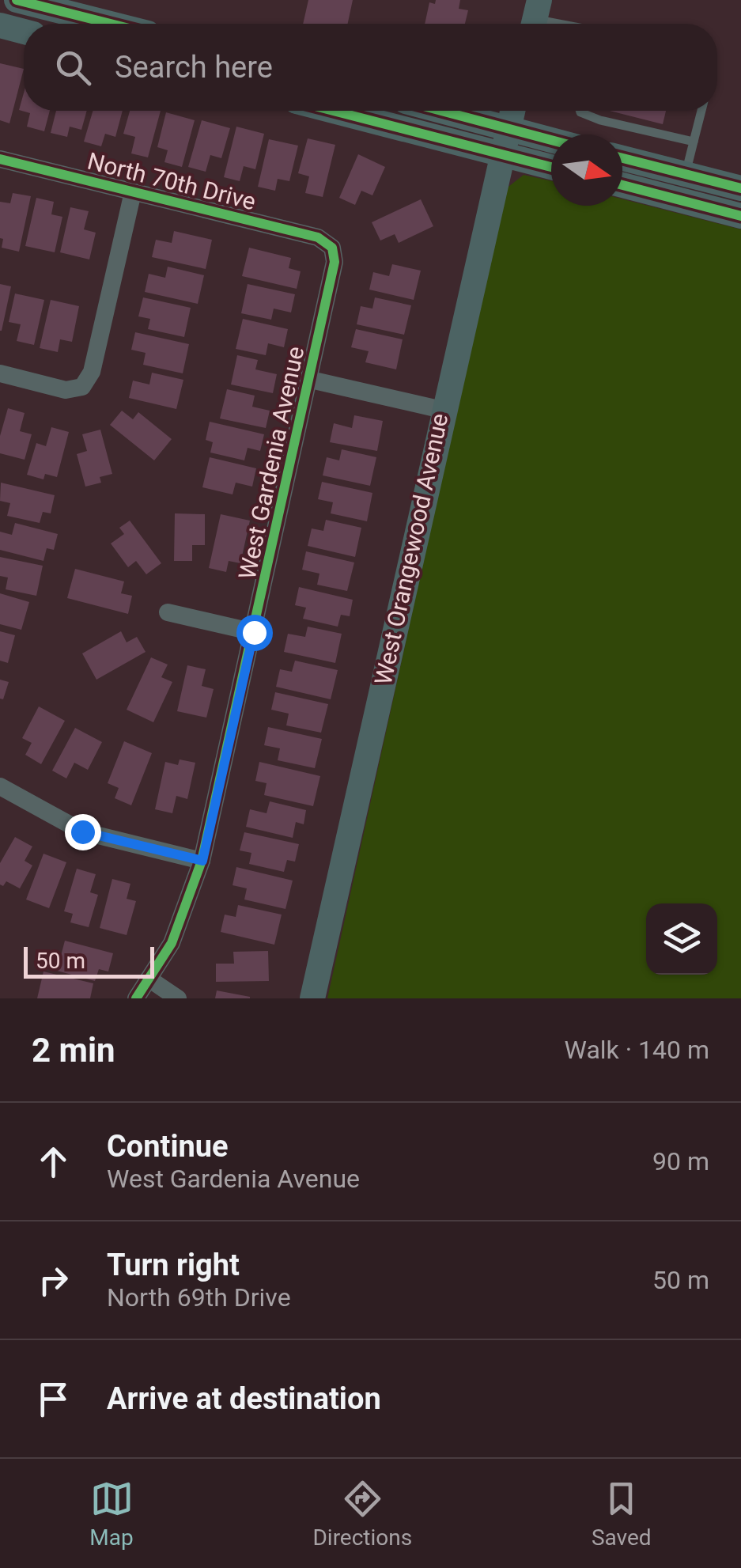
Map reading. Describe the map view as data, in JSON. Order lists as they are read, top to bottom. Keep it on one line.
{"streets":{"street":["North 70th Drive","West Gardenia Avenue","West Orangewood Avenue"]},"crossings":[["North 70th Drive","West Gardenia Avenue"]],"scale_bar":"50 m","north":"right","page":{"search":"Search here","scale":"50 m","heading":["2 min","Walk · 140 m"],"list":[["Continue","West Gardenia Avenue","90 m"],["Turn right","North 69th Drive","50 m"],"Arrive at destination"],"nav":["Map","Directions","Saved"]}}
